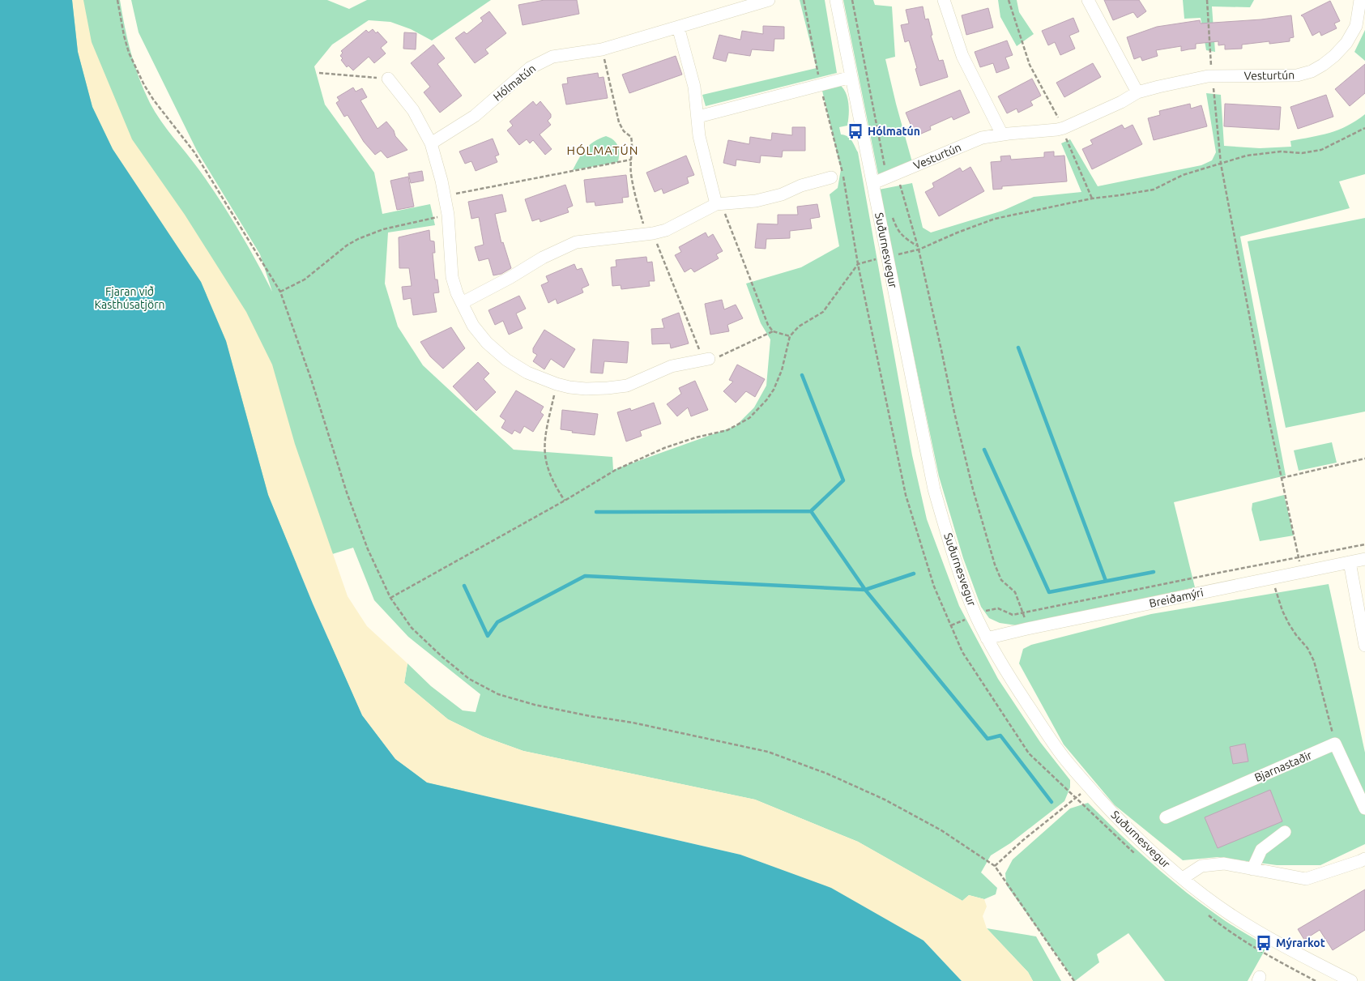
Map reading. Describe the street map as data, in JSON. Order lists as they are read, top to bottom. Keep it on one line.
{"streets":{"street":["Vesturtún","Hólmatún","Suðurnesvegur","Breiðamýri","Bjarnastaðir"]},"crossings":[["Vesturtún","Suðurnesvegur"],["Suðurnesvegur","Breiðamýri"]],"districts":["HÓLMATÚN"],"parks":["Fjaran við Kasthúsatjörn"],"places":{"bus stop":["Hólmatún","Mýrarkot"]}}
